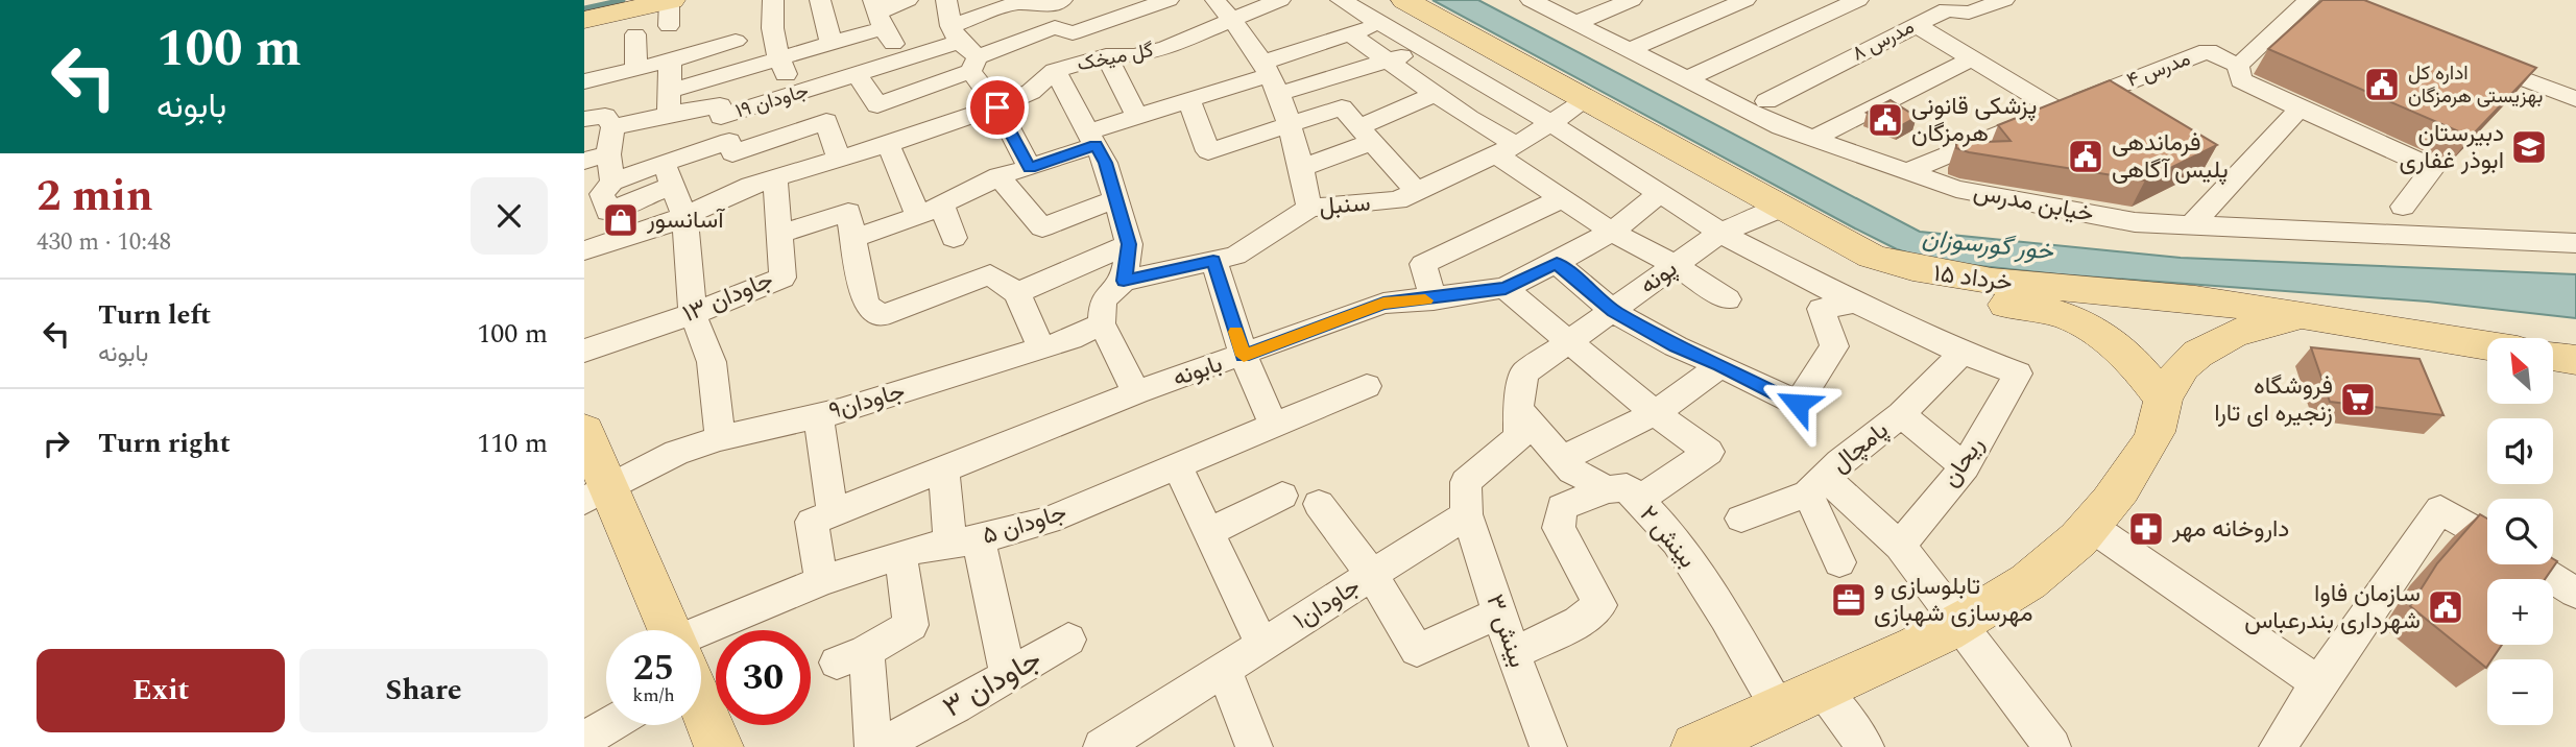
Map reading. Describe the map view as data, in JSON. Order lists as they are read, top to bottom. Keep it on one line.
{"streets":{"main road":["۱۵ خرداد"],"street":["مدرس ۸","گل میخک","مدرس ۴","جاودان ۱۹","خیابن مدرس","سنبل","پونه","جاودان ۱۳","بابونه","جاودان۹","پامچال","ریحان","جاودان ۵","بینش ۲","جاودان۱","بینش ۳","جاودان ۳"]},"crossings":[["مدرس ۴","خیابن مدرس"],["سنبل","۱۵ خرداد"],["سنبل","جاودان۹"],["پونه","۱۵ خرداد"],["پونه","بینش ۲"],["پامچال","ریحان"],["جاودان۱","بینش ۳"]],"water":["خور گورسوزان"],"places":{"public building":["اداره کل بهزیستی هرمزگان","پزشکی قانونی هرمزگان","فرماندهی پلیس آگاهی","سازمان فاوا شهرداری بندرعباس"],"school or university":["دبیرستان ابوذر غفاری"],"shop":["آسانسور"],"supermarket":["فروشگاه زنجیره ای تارا"],"pharmacy":["داروخانه مهر"],"office":["تابلوسازی و مهرسازی شهبازی"]},"north":"top left","page":{"turn":["100 m","بابونه"],"heading":["2 min","430 m · 10:48"],"list":[{"name":"Turn left","note":"بابونه","value":"100 m"},{"name":"Turn right","value":"110 m"}],"map_buttons":["+","−"],"speed":"25 km/h","limit":"30","buttons":["Exit","Share"]}}
